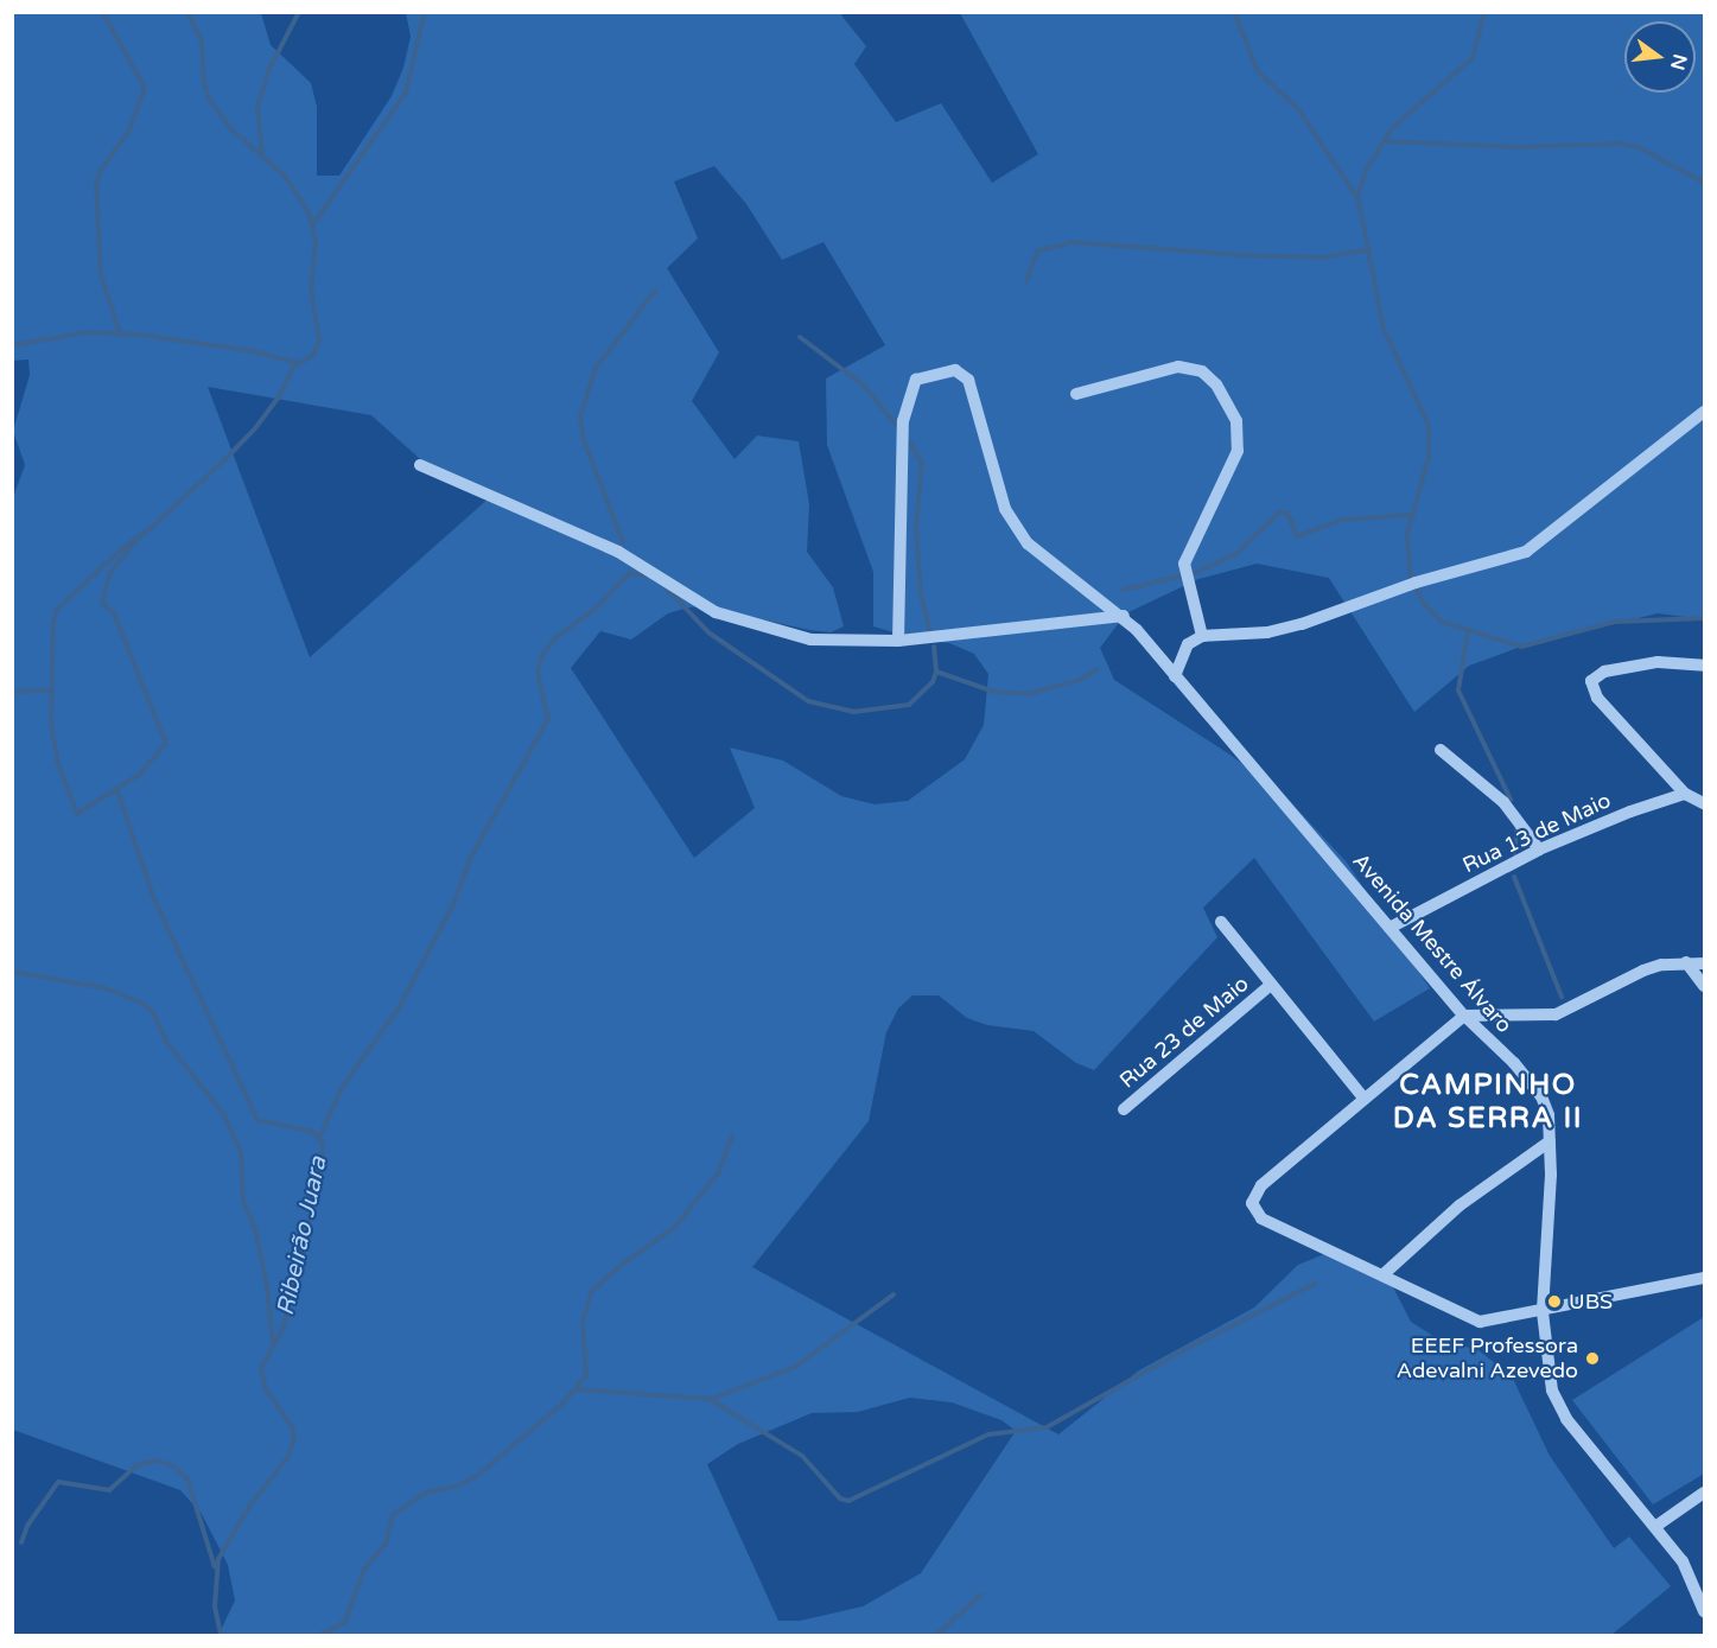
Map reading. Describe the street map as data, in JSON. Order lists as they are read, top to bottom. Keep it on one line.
{"streets":{"street":["Rua 13 de Maio","Avenida Mestre Álvaro","Rua 23 de Maio"]},"crossings":[["Rua 13 de Maio","Avenida Mestre Álvaro"]],"districts":["CAMPINHO DA SERRA II"],"water":["Ribeirão Juara"],"places":["UBS","EEEF Professora Adevalni Azevedo"],"north":"right"}
